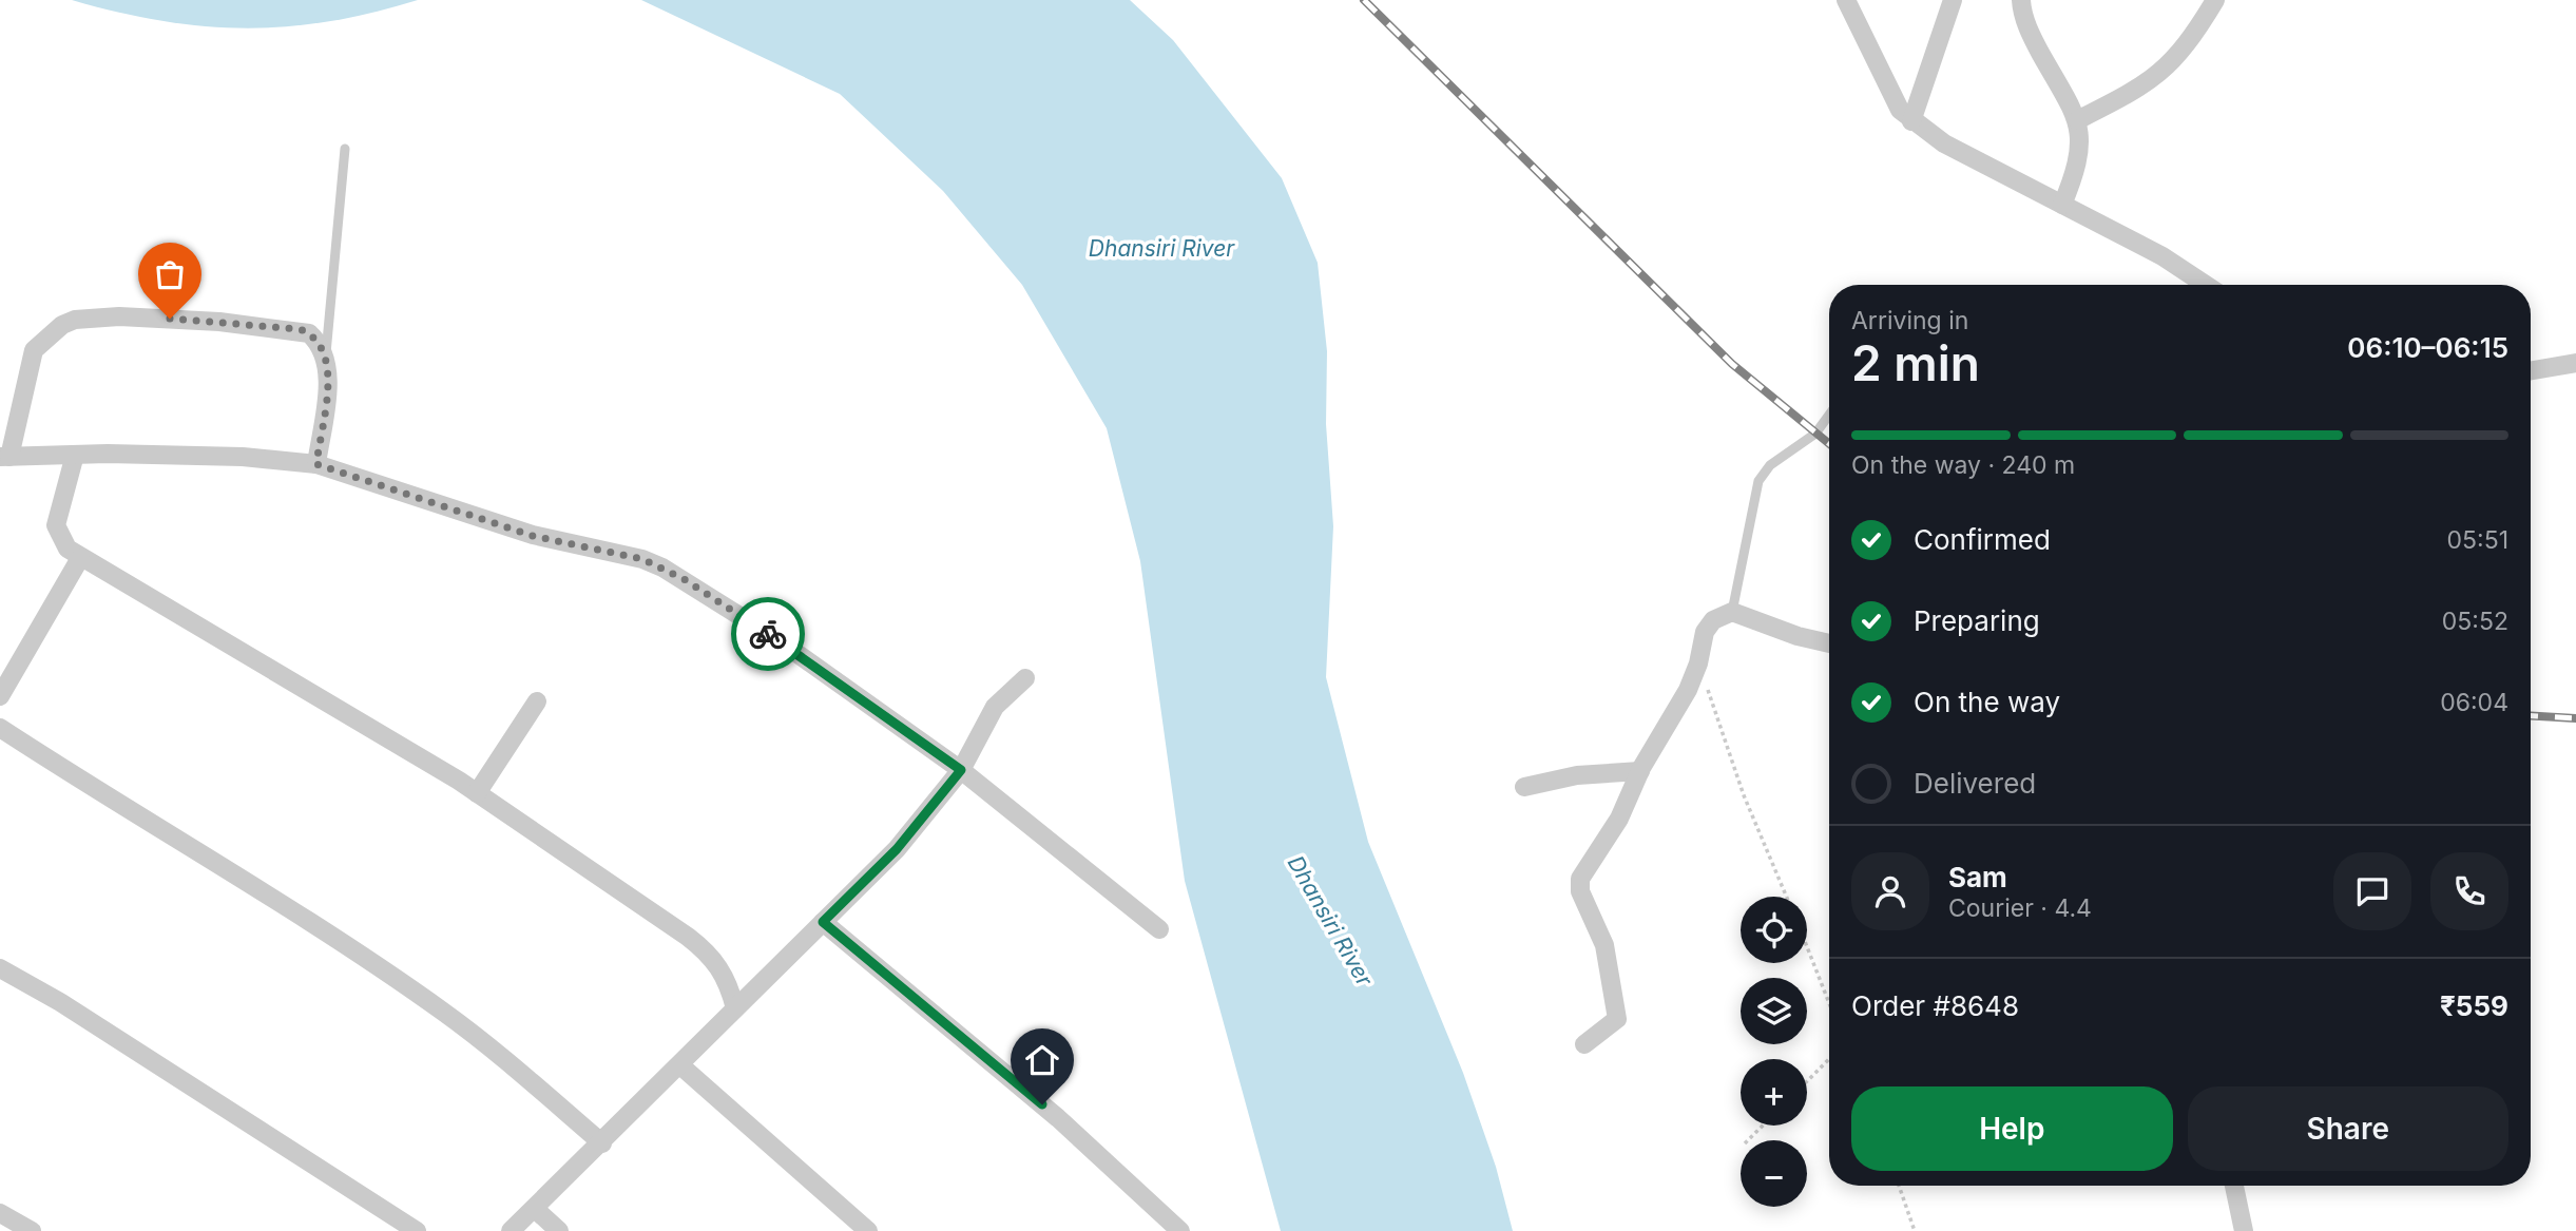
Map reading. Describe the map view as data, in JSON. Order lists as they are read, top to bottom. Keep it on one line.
{"water":["Dhansiri River"],"page":{"heading":["2 min","Arriving in","06:10–06:15"],"panel":["Sam","Courier · 4.4","Order #8648","₹559"],"bar":"On the way · 240 m","list":[["Confirmed","05:51"],["Preparing","05:52"],["On the way","06:04"],"Delivered"],"map_buttons":["+","−"],"buttons":["Help","Share"]}}
